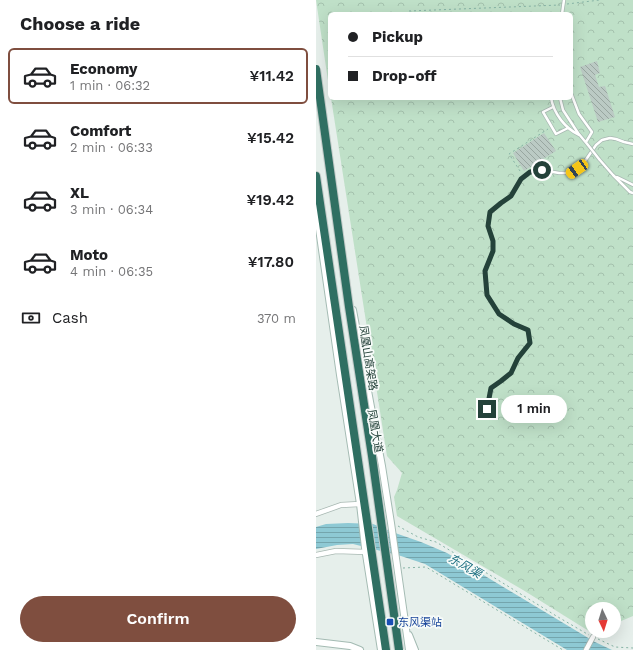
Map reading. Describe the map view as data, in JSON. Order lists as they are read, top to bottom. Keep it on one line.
{"streets":{"highway":["凤凰山高架路"],"main road":["凤凰大道"]},"water":["东风渠"],"places":{"transit":["东风渠站"]},"north":"bottom","page":{"heading":"Choose a ride","banner":["Pickup","Drop-off"],"list":[{"name":"Economy","note":"1 min · 06:32","value":"¥11.42"},{"name":"Comfort","note":"2 min · 06:33","value":"¥15.42"},{"name":"XL","note":"3 min · 06:34","value":"¥19.42"},{"name":"Moto","note":"4 min · 06:35","value":"¥17.80"}],"pay":["Cash","370 m"],"bubble":"1 min","buttons":"Confirm"}}
